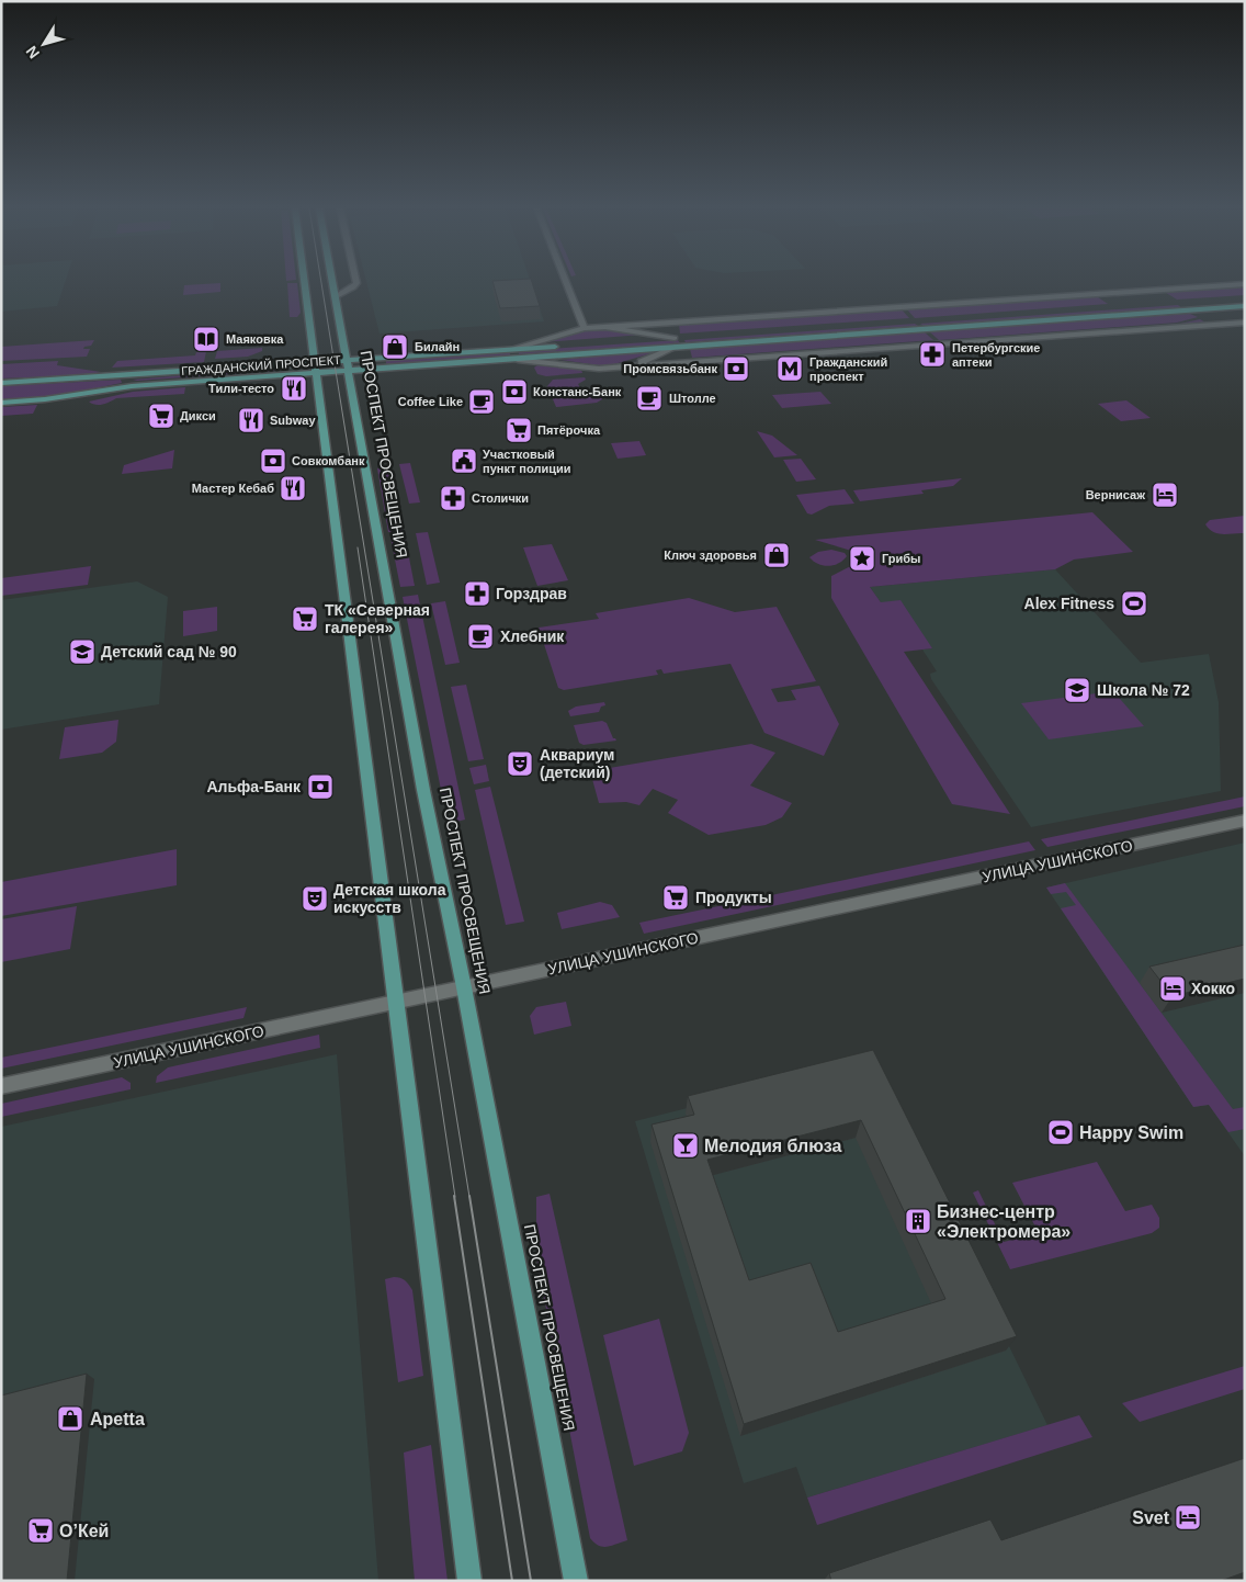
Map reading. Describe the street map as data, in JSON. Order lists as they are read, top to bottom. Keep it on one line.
{"streets":{"main road":["ГРАЖДАНСКИЙ ПРОСПЕКТ","ПРОСПЕКТ ПРОСВЕЩЕНИЯ"],"street":["УЛИЦА УШИНСКОГО"]},"crossings":[["ГРАЖДАНСКИЙ ПРОСПЕКТ","ПРОСПЕКТ ПРОСВЕЩЕНИЯ"],["ПРОСПЕКТ ПРОСВЕЩЕНИЯ","УЛИЦА УШИНСКОГО"]],"places":{"library":["Маяковка"],"shop":["Билайн","Ключ здоровья","Apetta"],"pharmacy":["Петербургские аптеки","Столички","Горздрав"],"bank":["Промсвязьбанк","Констанс-Банк","Совкомбанк","Альфа-Банк"],"metro station":["Гражданский проспект"],"restaurant":["Тили-тесто","Subway","Мастер Кебаб"],"cafe":["Штолле","Coffee Like","Хлебник"],"supermarket":["Дикси","Пятёрочка","ТК «Северная галерея»","Продукты","О’Кей"],"public building":["Участковый пункт полиции"],"hotel":["Вернисаж","Хокко","Svet"],"place":["Грибы"],"sports":["Alex Fitness","Happy Swim"],"school or university":["Детский сад № 90","Школа № 72"],"theatre":["Аквариум (детский)","Детская школа искусств"],"bar":["Мелодия блюза"],"building":["Бизнес-центр «Электромера»"]},"north":"bottom left"}
